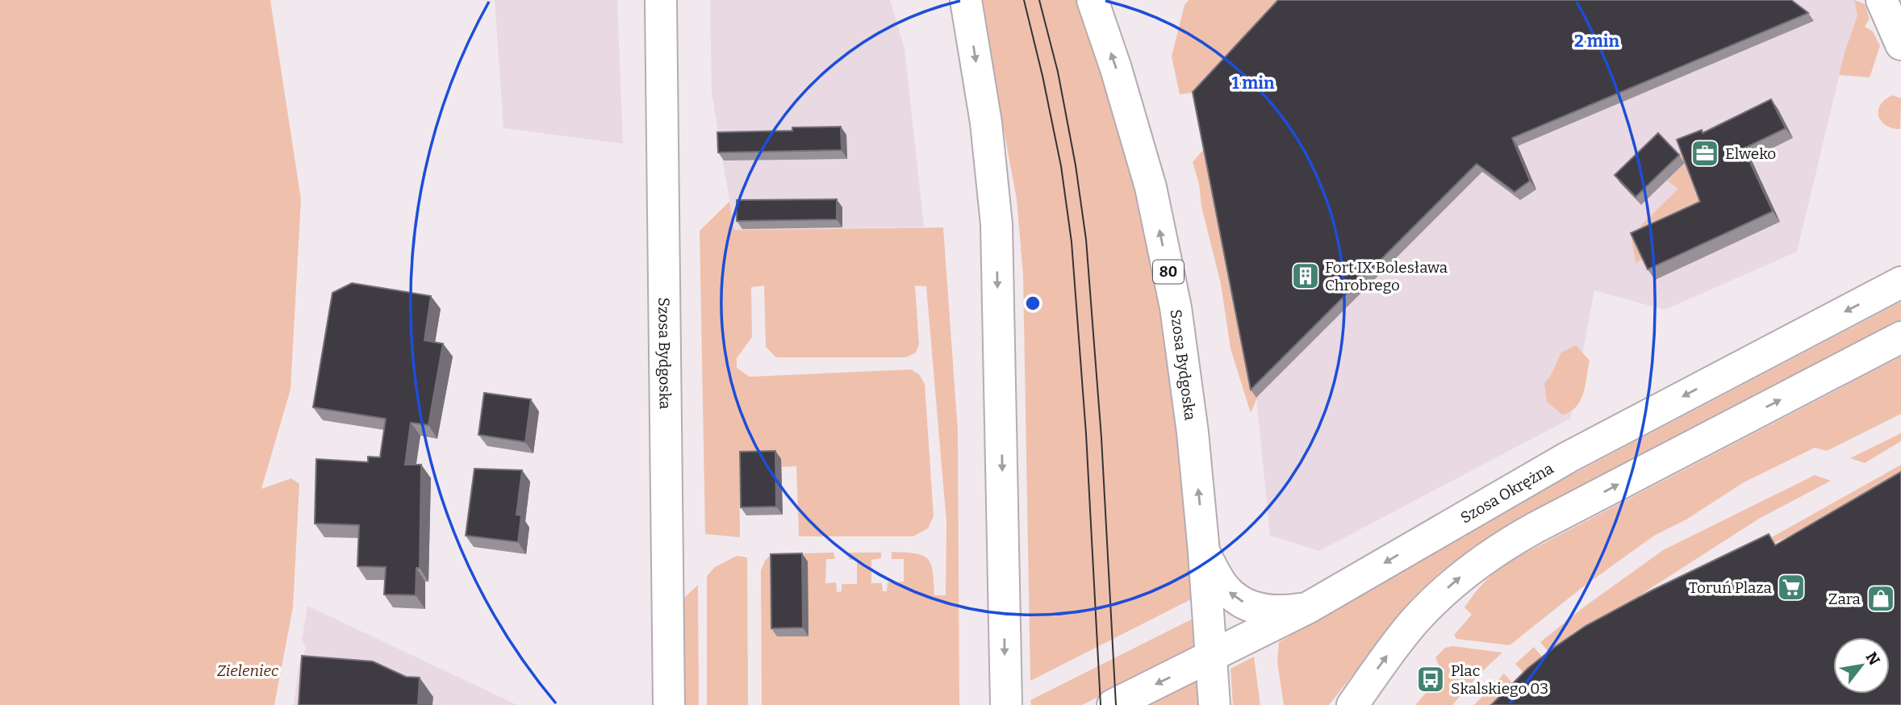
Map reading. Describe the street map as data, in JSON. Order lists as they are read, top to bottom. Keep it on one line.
{"streets":{"street":["80","Szosa Bydgoska","Szosa Okrężna"]},"crossings":[["Szosa Bydgoska","Szosa Okrężna"]],"parks":["Zieleniec"],"places":{"office":["Elweko"],"building":["Fort IX Bolesława Chrobrego"],"supermarket":["Toruń Plaza"],"shop":["Zara"],"bus stop":["Plac Skalskiego 03"]},"north":"top right","rings":["2 min","1 min"]}
